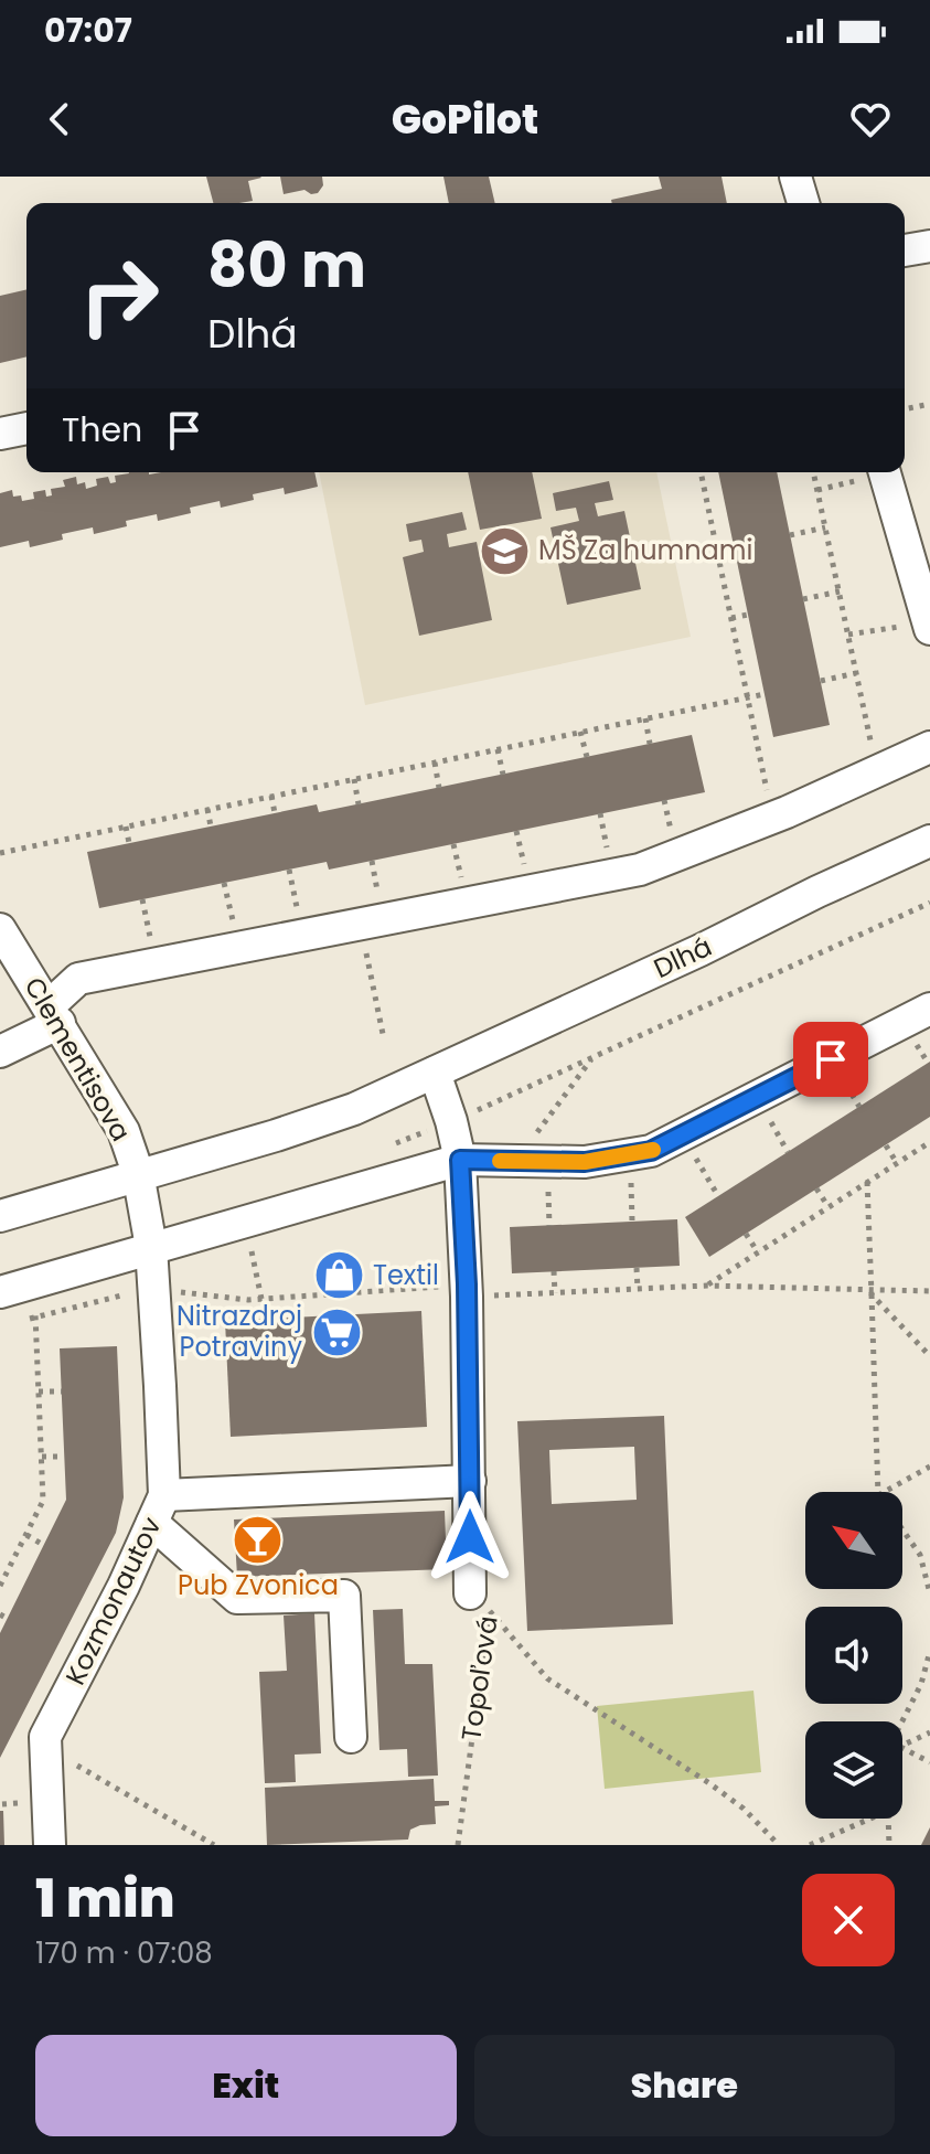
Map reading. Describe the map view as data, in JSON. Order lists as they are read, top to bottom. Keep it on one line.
{"streets":{"street":["Dlhá","Clementisova","Kozmonautov","Topoľová"]},"crossings":[["Dlhá","Clementisova"],["Clementisova","Kozmonautov"]],"places":{"school or university":["MŠ Za humnami"],"shop":["Textil"],"supermarket":["Nitrazdroj Potraviny"],"bar":["Pub Zvonica"]},"north":"top left","page":{"status":"07:07","header":"GoPilot","turn":["80 m","Dlhá"],"then":"Then","heading":["1 min","170 m · 07:08"],"buttons":["Exit","Share"]}}
